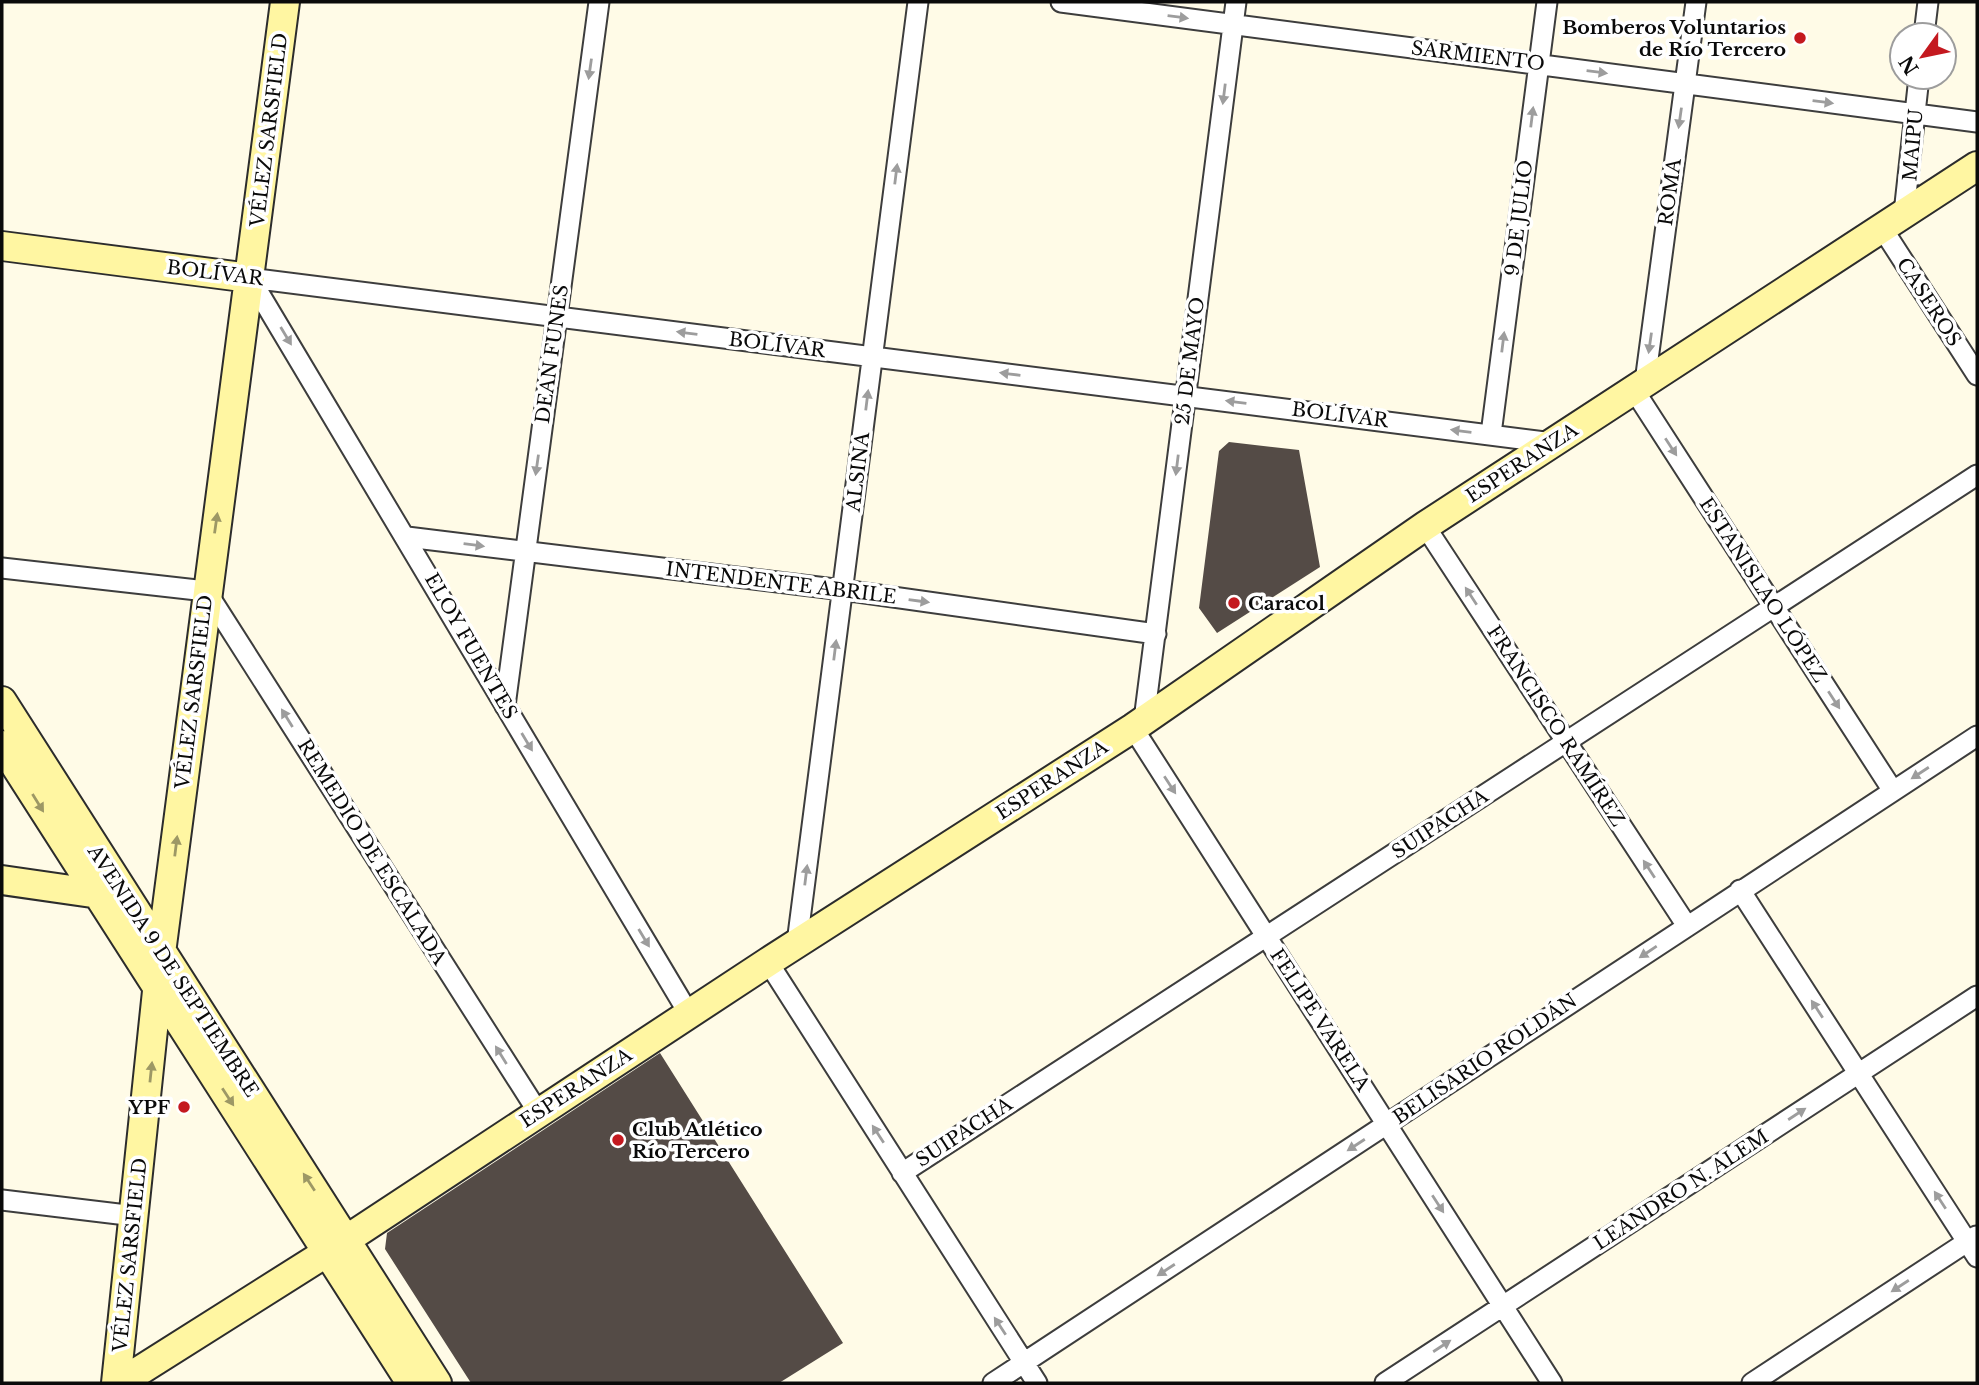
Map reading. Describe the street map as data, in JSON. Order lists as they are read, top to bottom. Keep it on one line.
{"streets":{"main road":["VÉLEZ SARSFIELD","BOLÍVAR","ESPERANZA","AVENIDA 9 DE SEPTIEMBRE"],"street":["SARMIENTO","MAIPU","ROMA","9 DE JULIO","CASEROS","DEAN FUNES","25 DE MAYO","ALSINA","INTENDENTE ABRILE","ESTANISLAO LÓPEZ","ELOY FUENTES","FRANCISCO RAMÍREZ","SUIPACHA","REMEDIO DE ESCALADA","FELIPE VARELA","BELISARIO ROLDÁN","LEANDRO N. ALEM"]},"crossings":[["SARMIENTO","MAIPU"],["SARMIENTO","ROMA"],["SARMIENTO","9 DE JULIO"],["SARMIENTO","25 DE MAYO"],["VÉLEZ SARSFIELD","BOLÍVAR"],["VÉLEZ SARSFIELD","ESPERANZA"],["VÉLEZ SARSFIELD","ELOY FUENTES"],["VÉLEZ SARSFIELD","REMEDIO DE ESCALADA"],["VÉLEZ SARSFIELD","AVENIDA 9 DE SEPTIEMBRE"],["MAIPU","CASEROS"],["MAIPU","ESPERANZA"],["ROMA","ESPERANZA"],["ROMA","ESTANISLAO LÓPEZ"],["9 DE JULIO","BOLÍVAR"],["BOLÍVAR","DEAN FUNES"],["BOLÍVAR","25 DE MAYO"],["BOLÍVAR","ESPERANZA"],["BOLÍVAR","ALSINA"],["BOLÍVAR","ELOY FUENTES"],["CASEROS","ESPERANZA"],["DEAN FUNES","INTENDENTE ABRILE"],["DEAN FUNES","ELOY FUENTES"],["25 DE MAYO","ESPERANZA"],["25 DE MAYO","INTENDENTE ABRILE"],["25 DE MAYO","FELIPE VARELA"],["ESPERANZA","ALSINA"],["ESPERANZA","ESTANISLAO LÓPEZ"],["ESPERANZA","ELOY FUENTES"],["ESPERANZA","FRANCISCO RAMÍREZ"],["ESPERANZA","REMEDIO DE ESCALADA"],["ESPERANZA","AVENIDA 9 DE SEPTIEMBRE"],["ESPERANZA","FELIPE VARELA"],["ALSINA","INTENDENTE ABRILE"],["INTENDENTE ABRILE","ELOY FUENTES"],["ESTANISLAO LÓPEZ","SUIPACHA"],["ESTANISLAO LÓPEZ","BELISARIO ROLDÁN"],["FRANCISCO RAMÍREZ","SUIPACHA"],["FRANCISCO RAMÍREZ","BELISARIO ROLDÁN"],["SUIPACHA","FELIPE VARELA"],["FELIPE VARELA","BELISARIO ROLDÁN"],["FELIPE VARELA","LEANDRO N. ALEM"]],"one_way":["SARMIENTO","VÉLEZ SARSFIELD","ROMA","9 DE JULIO","BOLÍVAR","DEAN FUNES","25 DE MAYO","ALSINA","INTENDENTE ABRILE","ESTANISLAO LÓPEZ","ELOY FUENTES","FRANCISCO RAMÍREZ","REMEDIO DE ESCALADA","FELIPE VARELA","BELISARIO ROLDÁN","LEANDRO N. ALEM"],"places":["Bomberos Voluntarios de Río Tercero","Caracol","YPF","Club Atlético Río Tercero"],"north":"bottom left"}
